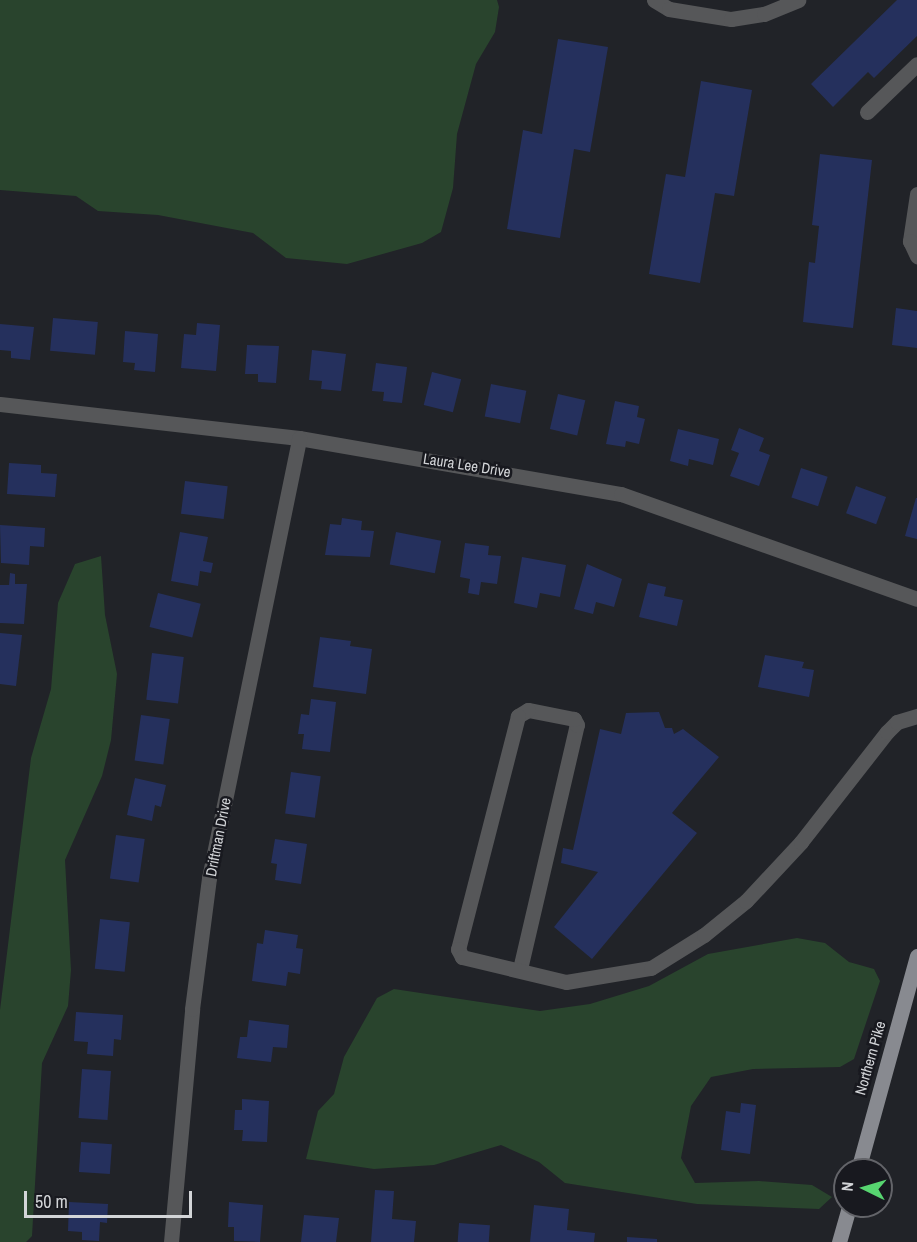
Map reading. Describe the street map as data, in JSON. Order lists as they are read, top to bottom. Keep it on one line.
{"streets":{"main road":["Northern Pike"],"street":["Laura Lee Drive","Driftman Drive"]},"crossings":[["Laura Lee Drive","Driftman Drive"]],"scale_bar":"50 m","north":"left"}
